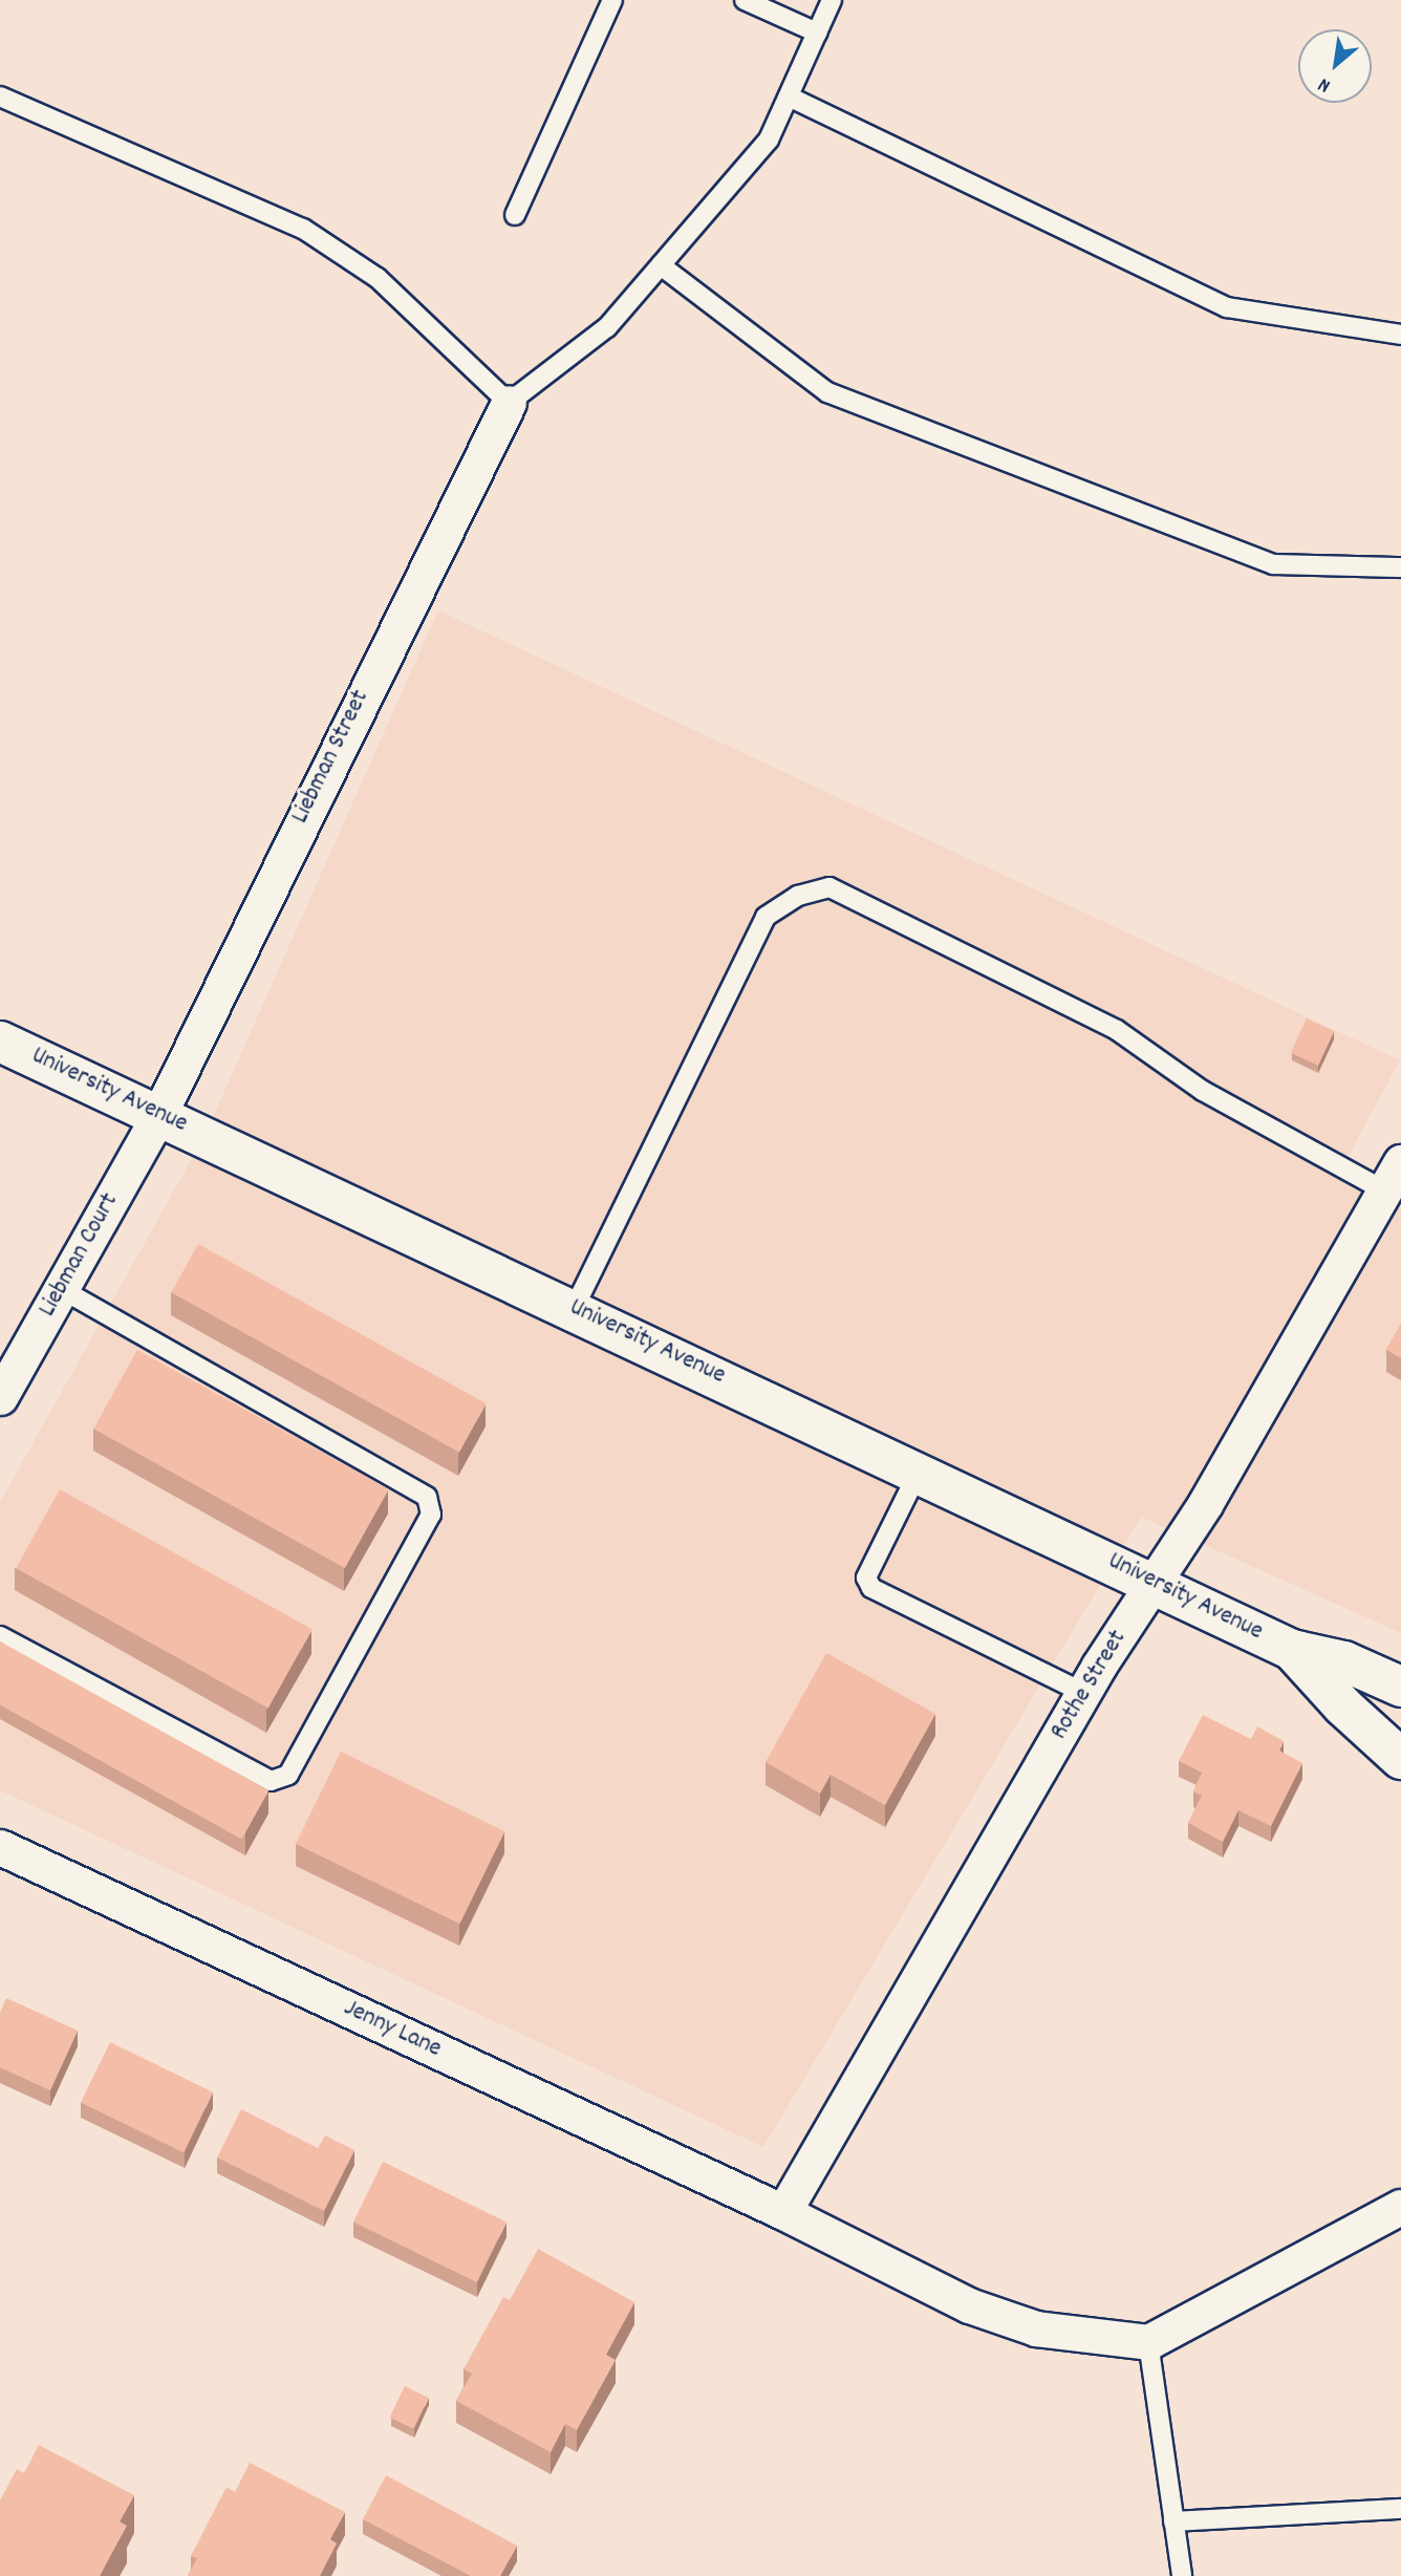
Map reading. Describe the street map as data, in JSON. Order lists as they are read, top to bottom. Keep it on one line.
{"streets":{"main road":["University Avenue"],"street":["Liebman Street","Liebman Court","Rothe Street","Jenny Lane"]},"crossings":[["Liebman Street","University Avenue"],["Liebman Street","Liebman Court"],["University Avenue","Liebman Court"],["University Avenue","Rothe Street"],["Rothe Street","Jenny Lane"]],"north":"bottom left"}
